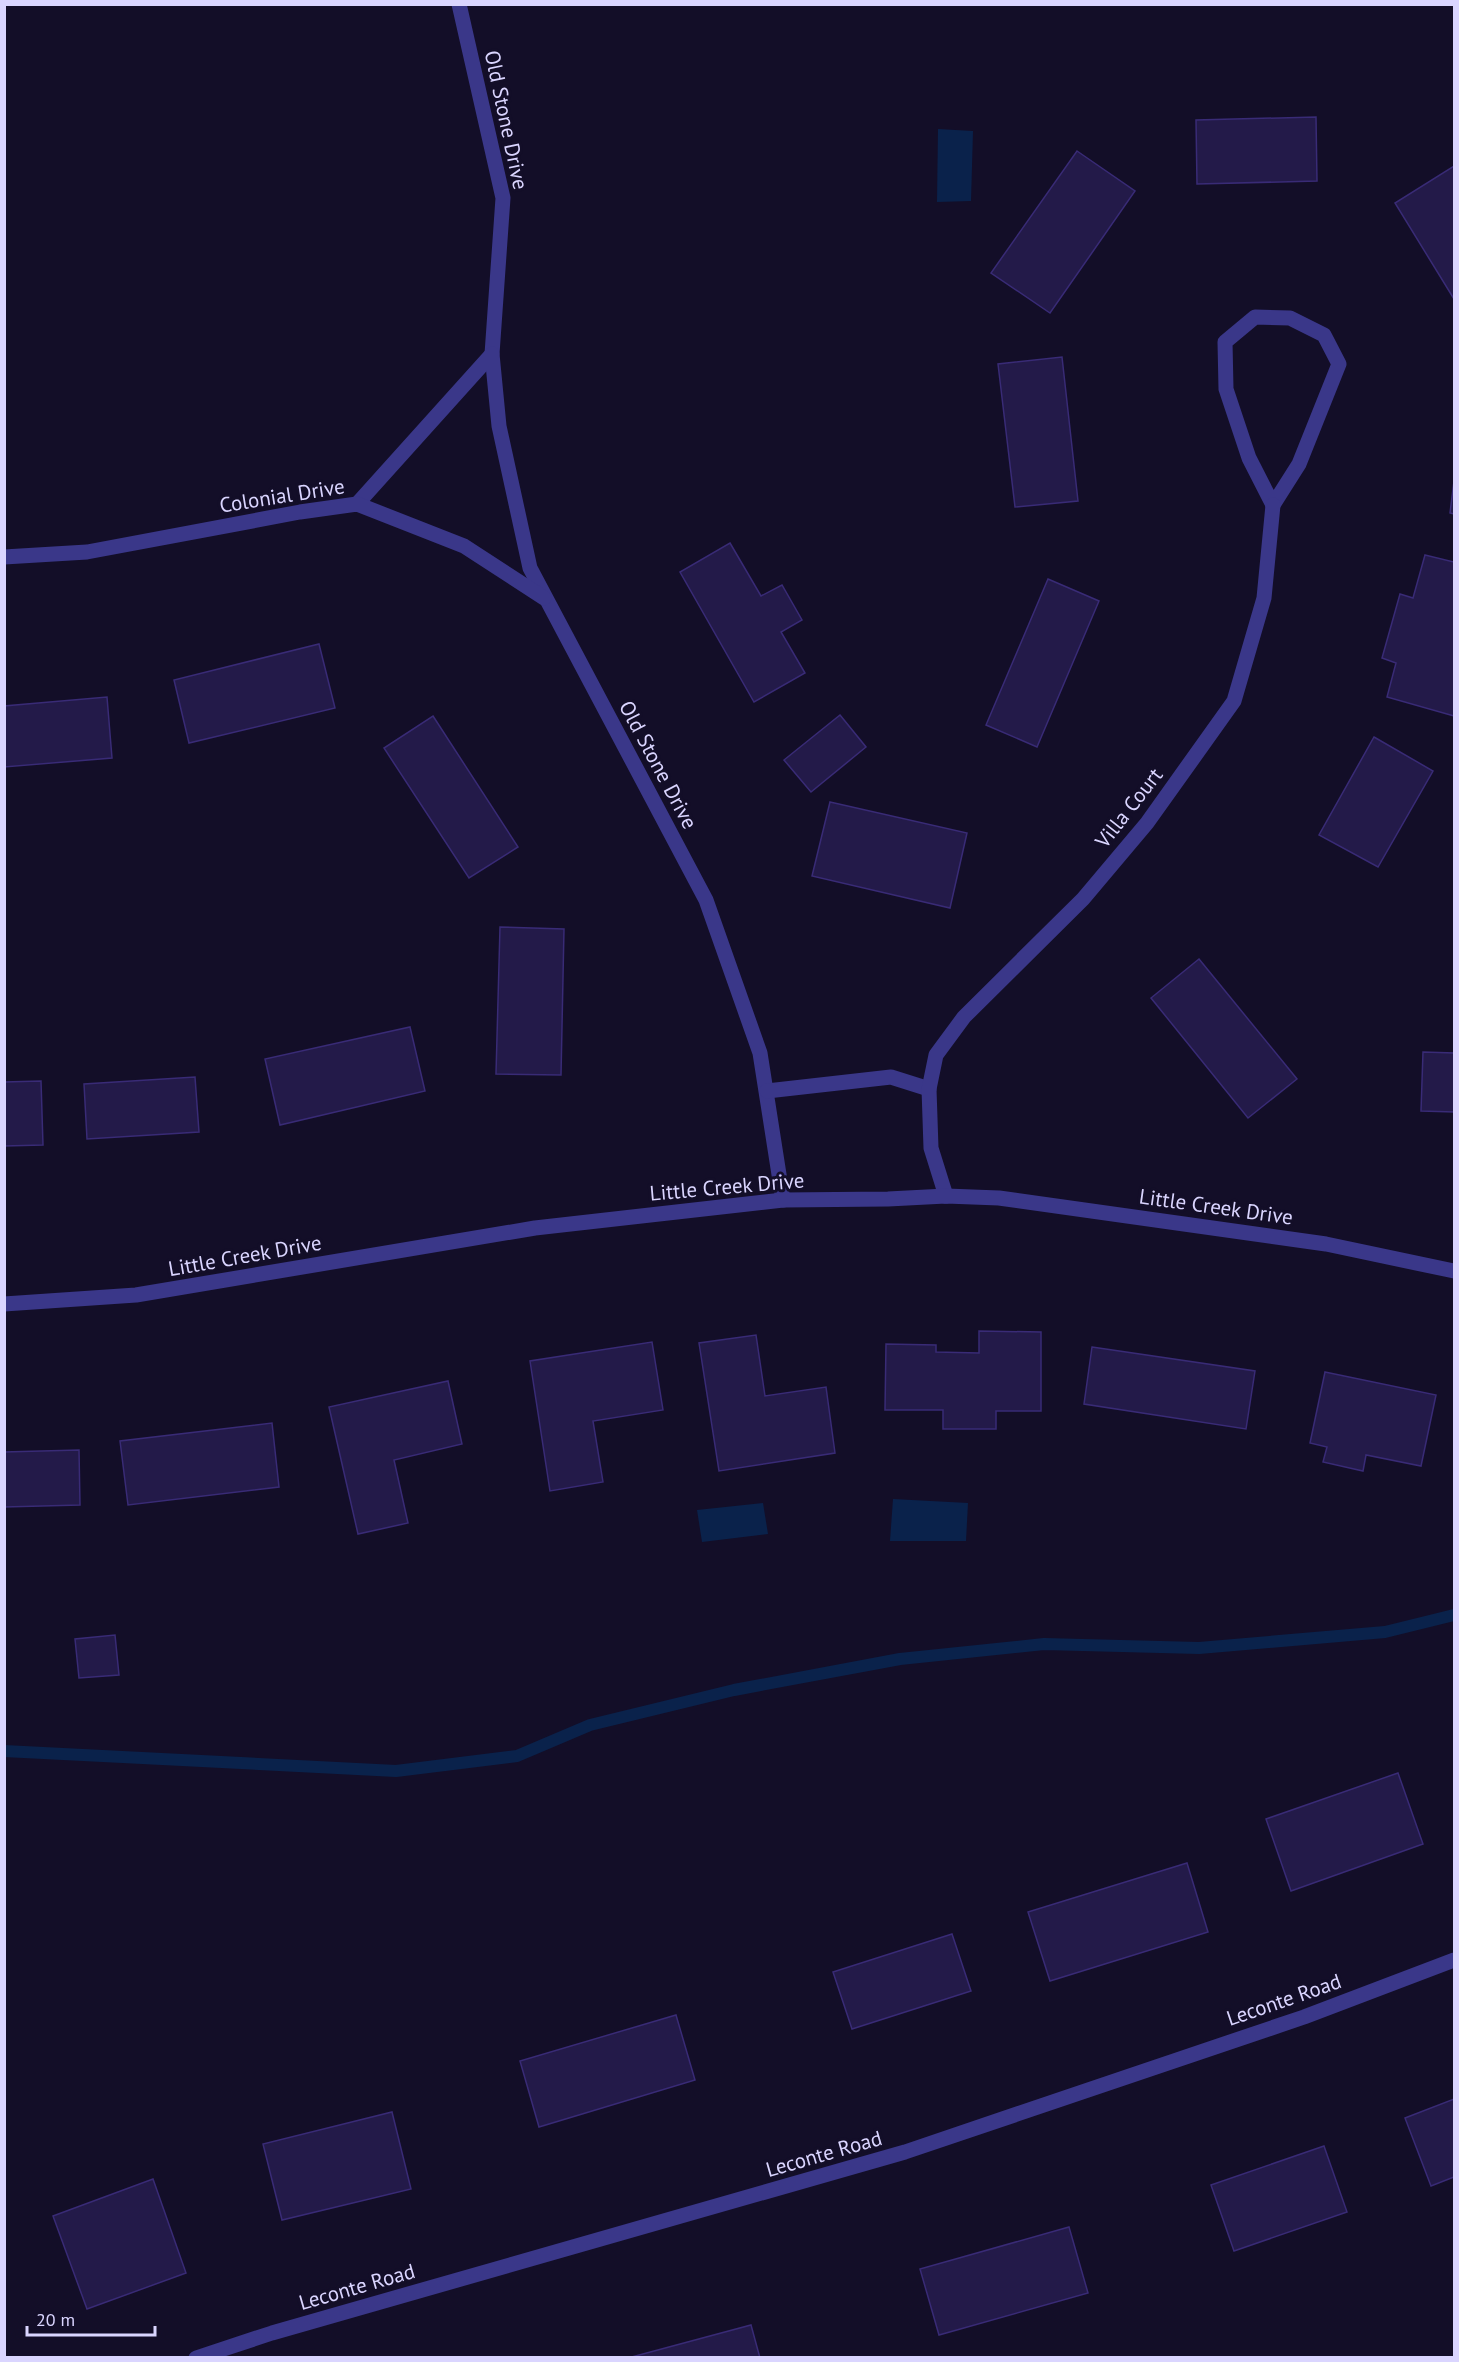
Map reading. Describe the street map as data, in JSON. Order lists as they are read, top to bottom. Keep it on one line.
{"streets":{"street":["Old Stone Drive","Colonial Drive","Villa Court","Little Creek Drive","Leconte Road"]},"crossings":[["Old Stone Drive","Colonial Drive"],["Old Stone Drive","Little Creek Drive"],["Villa Court","Little Creek Drive"]],"scale_bar":"20 m"}
